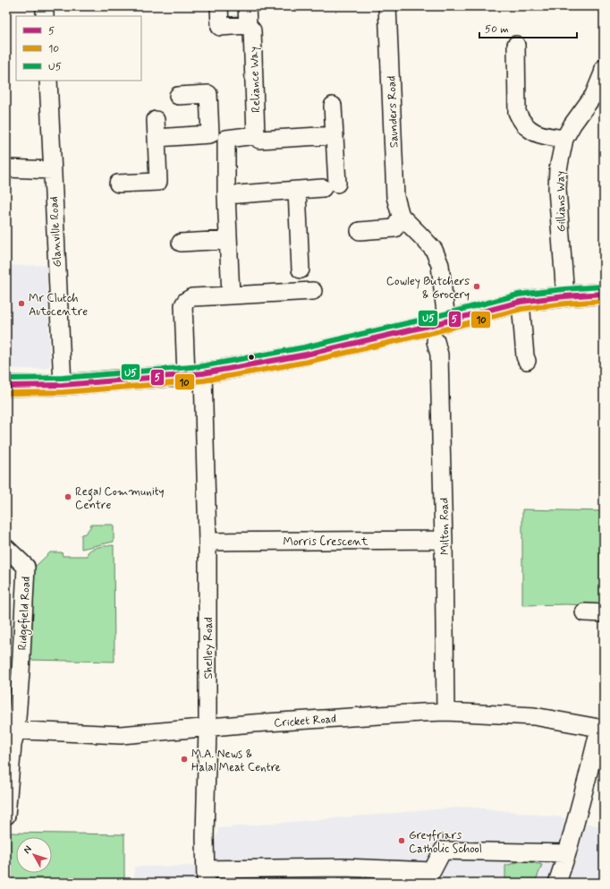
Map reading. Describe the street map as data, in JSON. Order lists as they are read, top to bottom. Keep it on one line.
{"streets":{"street":["Reliance Way","Saunders Road","Gillians Way","Glanville Road","Milton Road","Morris Crescent","Ridgefield Road","Shelley Road","Cricket Road"]},"crossings":[["Milton Road","Morris Crescent"],["Milton Road","Cricket Road"],["Morris Crescent","Shelley Road"],["Ridgefield Road","Cricket Road"],["Shelley Road","Cricket Road"]],"places":["Cowley Butchers & Grocery","Mr Clutch Autocentre","Regal Community Centre","M.A. News & Halal Meat Centre","Greyfriars Catholic School"],"lines":["transit line U5","transit line 5","transit line 10"],"legend":["5","10","U5"],"scale_bar":"50 m","north":"top left"}
